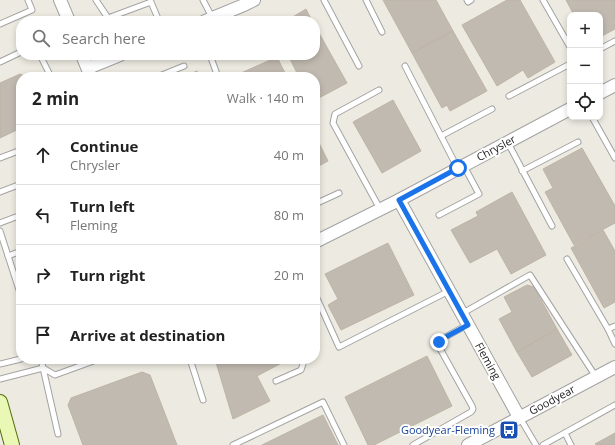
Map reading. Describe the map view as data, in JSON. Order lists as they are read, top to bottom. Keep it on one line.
{"streets":{"street":["Chrysler","Fleming","Goodyear"]},"crossings":[["Chrysler","Fleming"],["Fleming","Goodyear"]],"places":{"bus stop":["Goodyear-Fleming"]},"page":{"map_buttons":["+","−"],"search":"Search here","heading":["2 min","Walk · 140 m"],"list":[["Continue","Chrysler","40 m"],["Turn left","Fleming","80 m"],["Turn right","20 m"],"Arrive at destination"]}}
